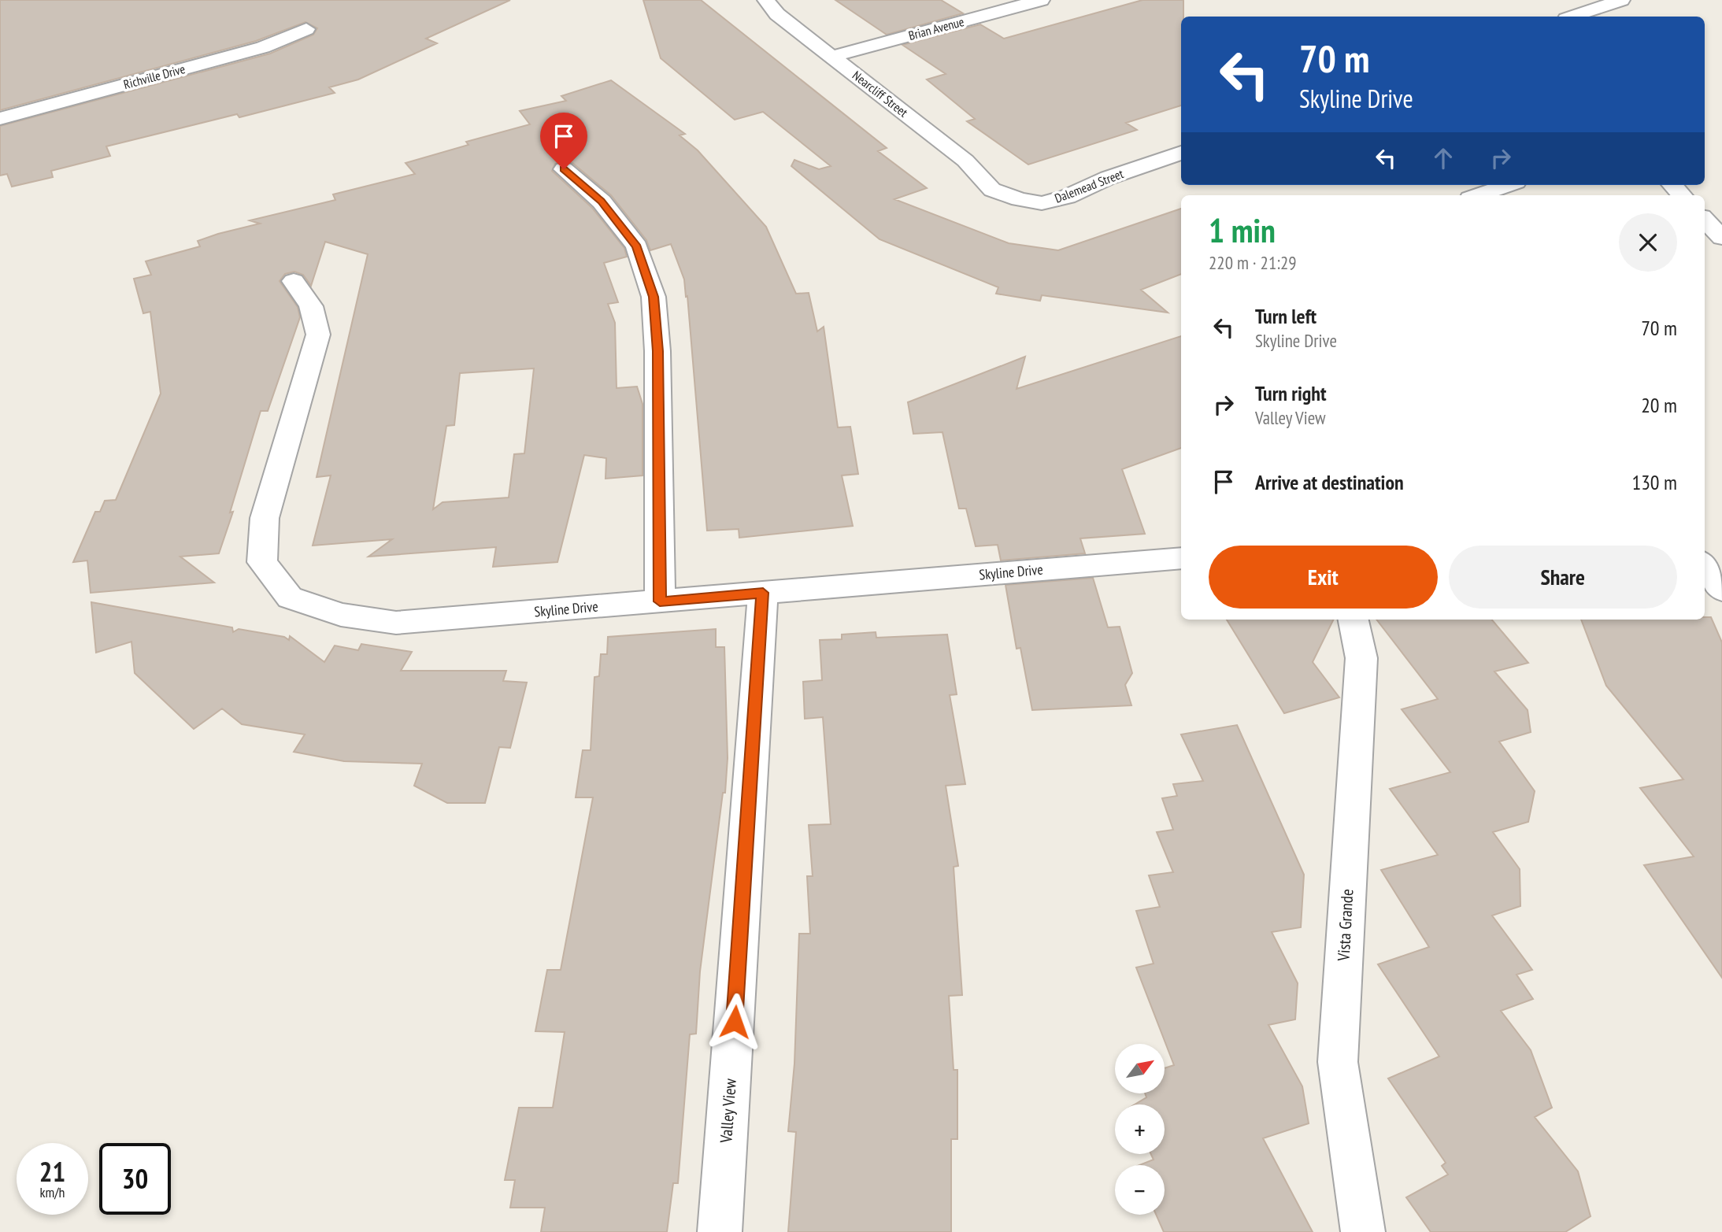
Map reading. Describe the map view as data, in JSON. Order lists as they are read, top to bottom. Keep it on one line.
{"streets":{"street":["Brian Avenue","Richville Drive","Nearcliff Street","Dalemead Street","Skyline Drive","Vista Grande","Valley View"]},"crossings":[["Brian Avenue","Nearcliff Street"],["Nearcliff Street","Dalemead Street"],["Skyline Drive","Valley View"]],"north":"top right","page":{"turn":["70 m","Skyline Drive"],"heading":["1 min","220 m · 21:29"],"list":[{"name":"Turn left","note":"Skyline Drive","value":"70 m"},{"name":"Turn right","note":"Valley View","value":"20 m"},{"name":"Arrive at destination","value":"130 m"}],"buttons":["Exit","Share"],"map_buttons":["+","−"],"speed":"21 km/h","limit":"30"}}
